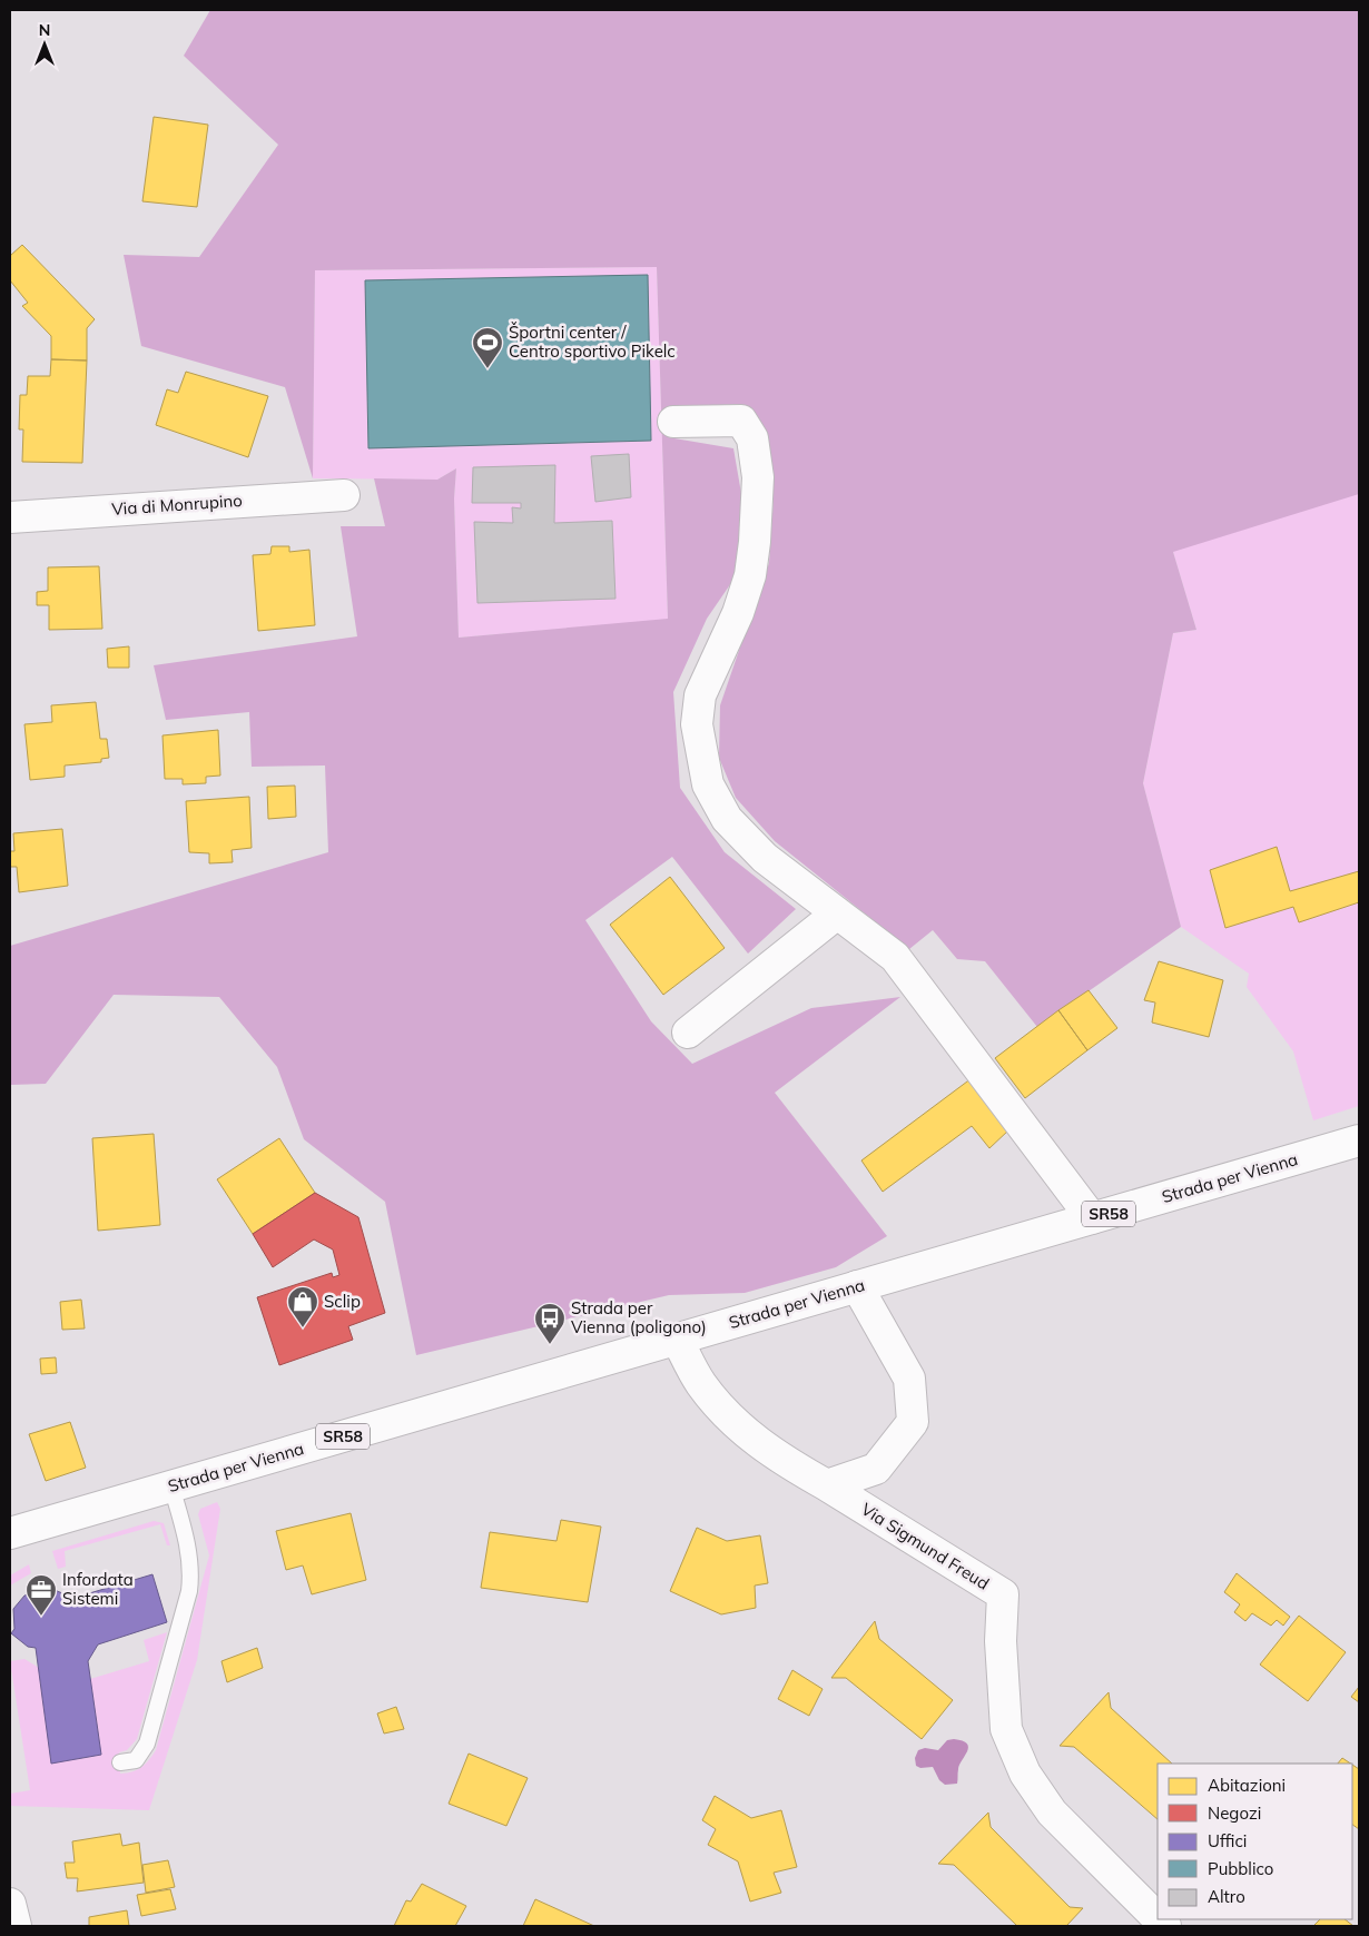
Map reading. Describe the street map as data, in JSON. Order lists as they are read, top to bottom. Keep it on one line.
{"streets":{"street":["Via di Monrupino","Strada per Vienna","SR58","Via Sigmund Freud"]},"crossings":[["Strada per Vienna","Via Sigmund Freud"]],"places":{"sports":["Športni center / Centro sportivo Pikelc"],"shop":["Sclip"],"bus stop":["Strada per Vienna (poligono)"],"office":["Infordata Sistemi"]},"legend":["Abitazioni","Negozi","Uffici","Pubblico","Altro"],"north":"top"}
